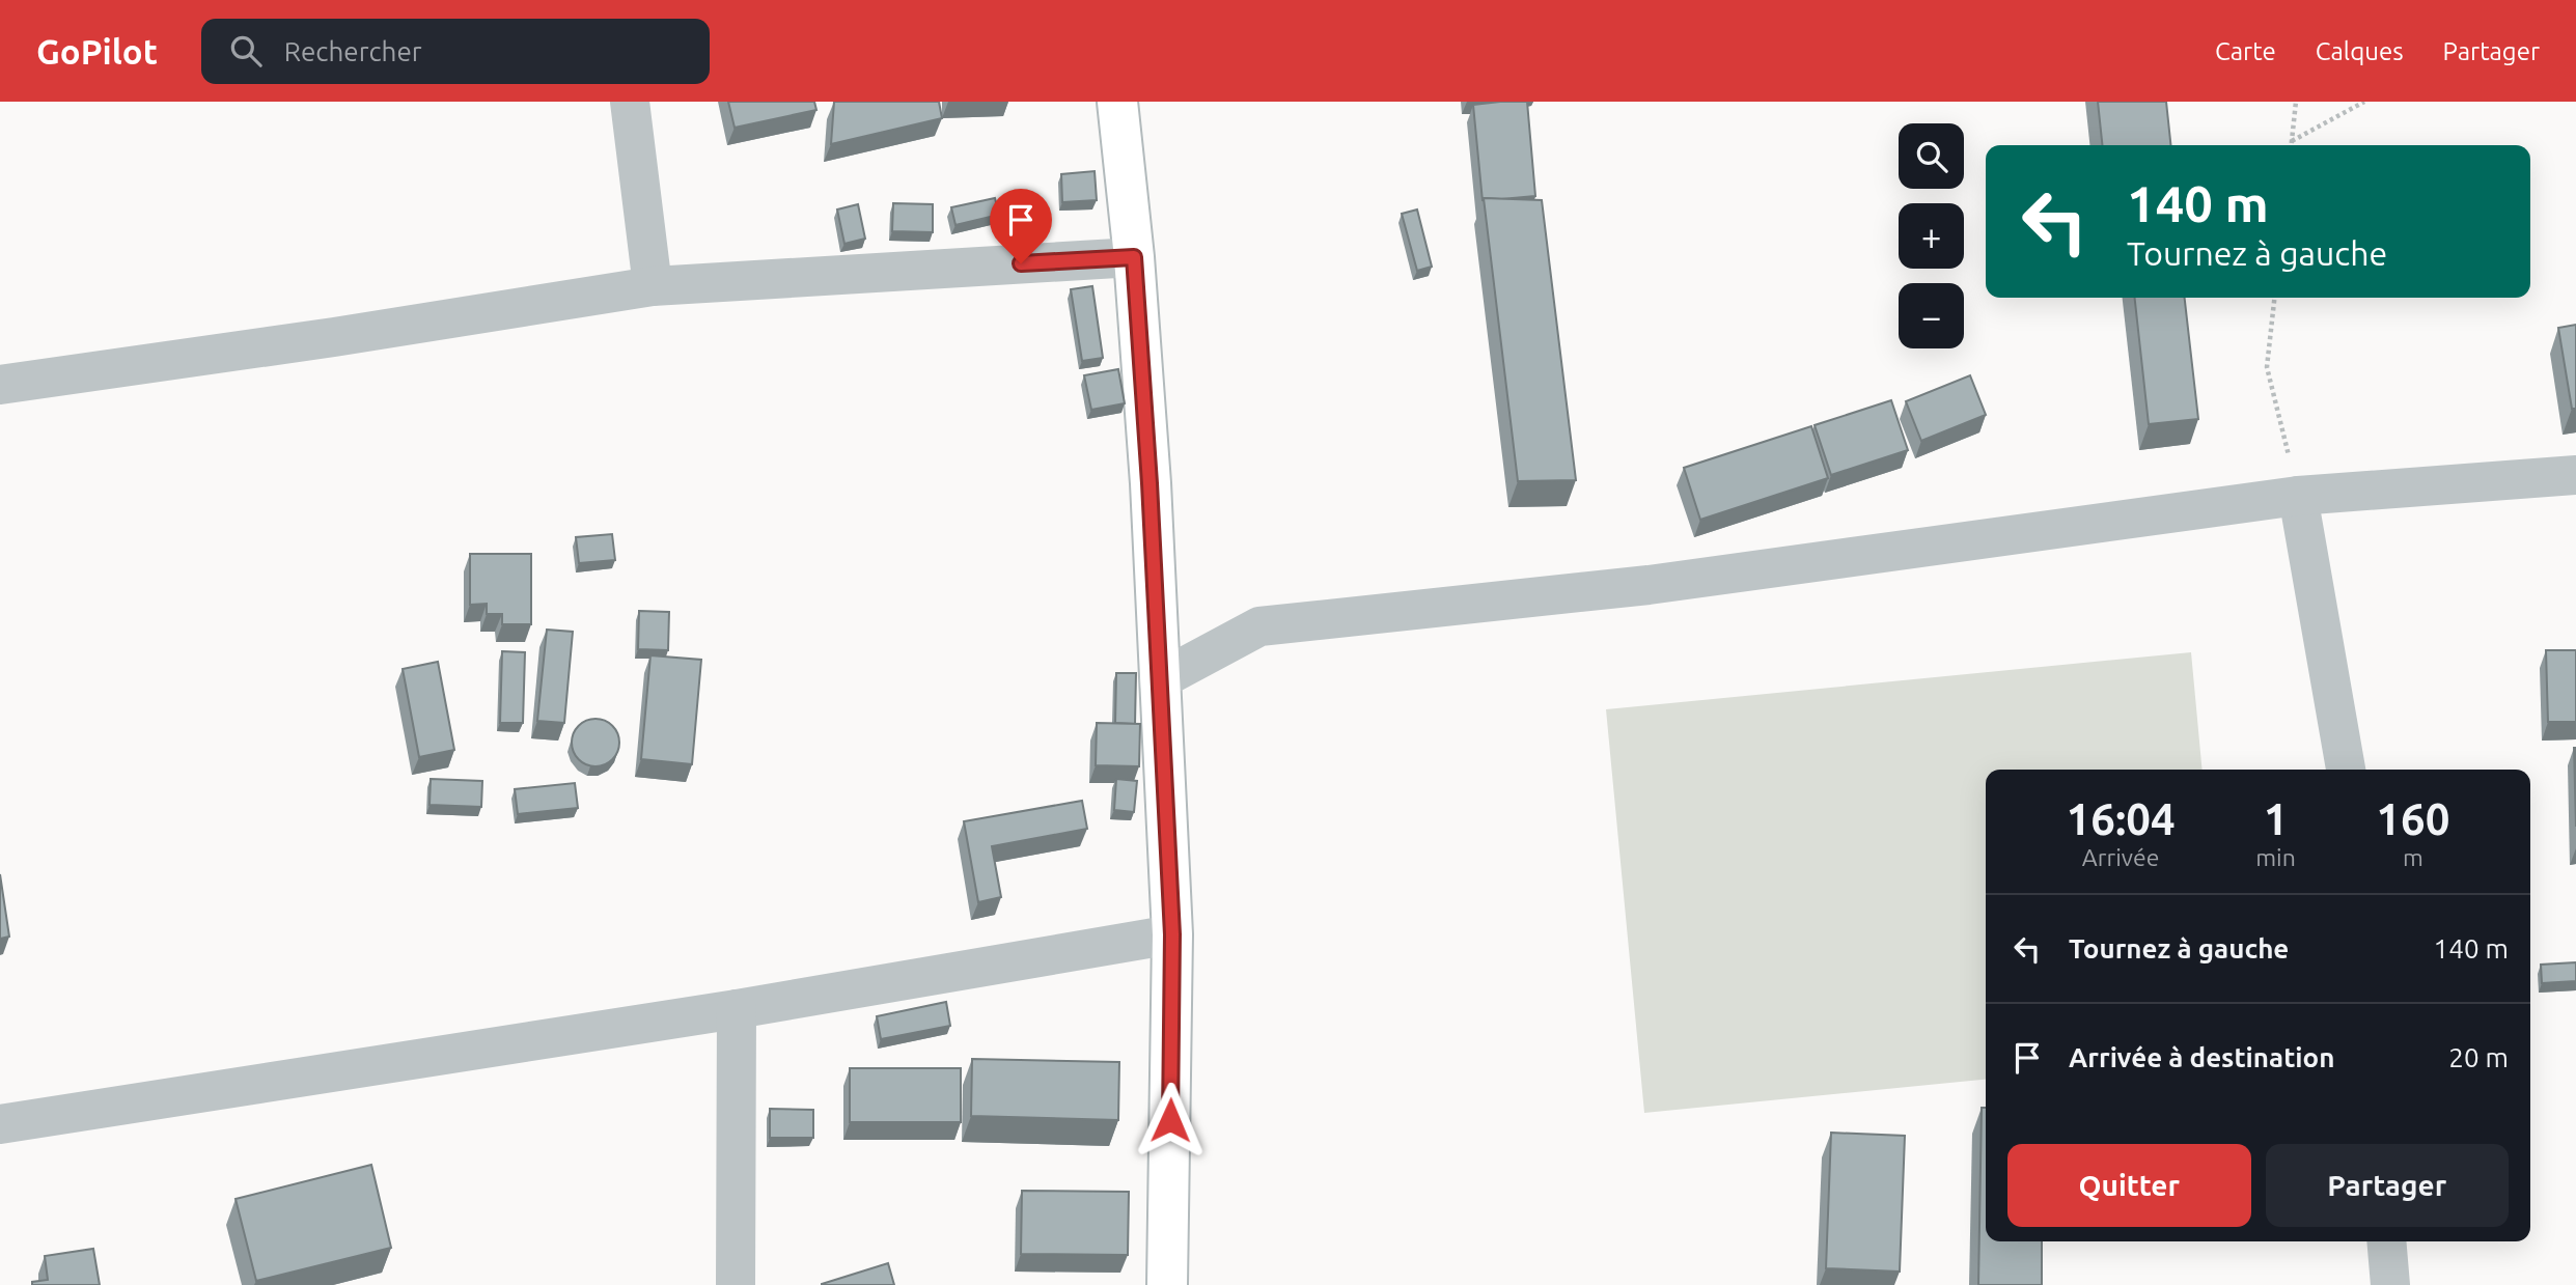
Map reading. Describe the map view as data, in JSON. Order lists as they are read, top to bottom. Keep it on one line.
{"page":{"header":"GoPilot","search":"Rechercher","nav":["Carte","Calques","Partager"],"map_buttons":["+","−"],"turn":["140 m","Tournez à gauche"],"eta":["16:04","Arrivée","1","min","160","m"],"list":[{"name":"Tournez à gauche","value":"140 m"},{"name":"Arrivée à destination","value":"20 m"}],"buttons":["Quitter","Partager"]}}
